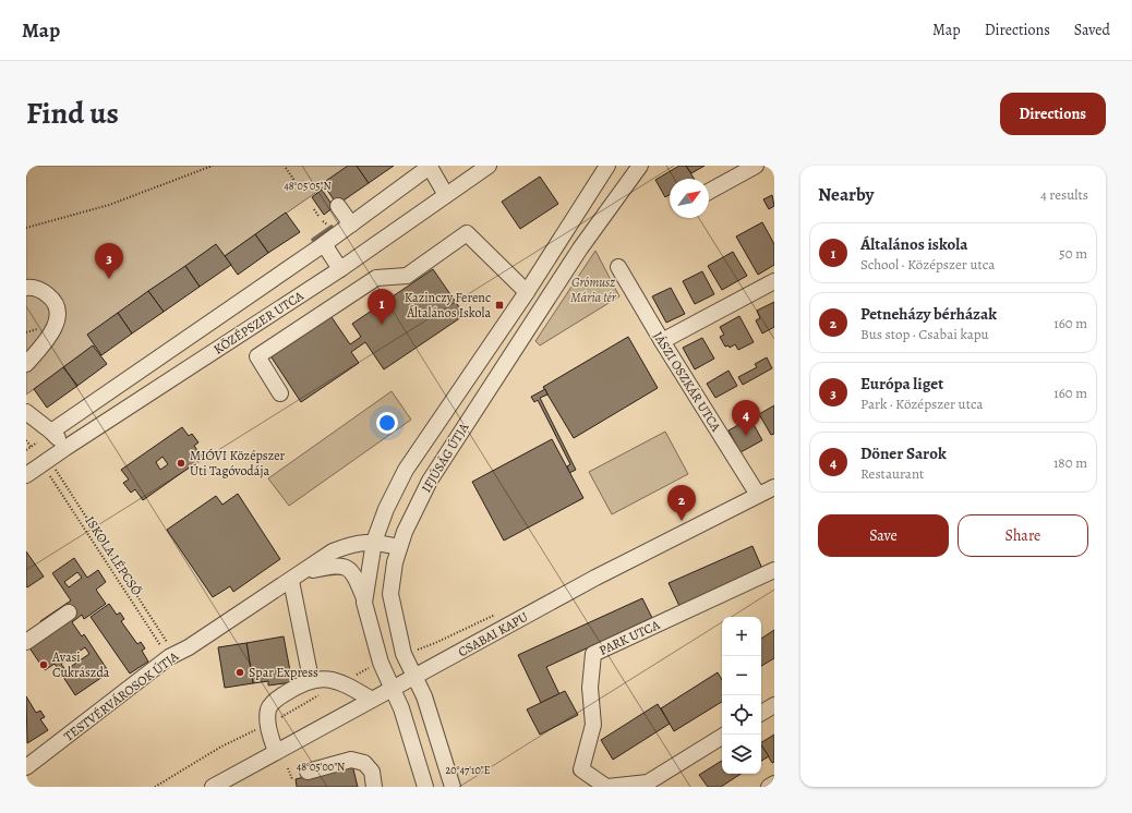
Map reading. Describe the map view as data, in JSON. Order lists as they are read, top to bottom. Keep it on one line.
{"streets":{"street":["KÖZÉPSZER UTCA","JÁSZI OSZKÁR UTCA","IFJÚSÁG ÚTJA","CSABAI KAPU","PARK UTCA","TESTVÉRVÁROSOK ÚTJA"],"path":["ISKOLA LÉPCSŐ"]},"crossings":[["KÖZÉPSZER UTCA","ISKOLA LÉPCSŐ"],["JÁSZI OSZKÁR UTCA","CSABAI KAPU"],["IFJÚSÁG ÚTJA","CSABAI KAPU"],["IFJÚSÁG ÚTJA","TESTVÉRVÁROSOK ÚTJA"],["ISKOLA LÉPCSŐ","TESTVÉRVÁROSOK ÚTJA"]],"parks":["Grómusz Mária tér"],"places":{"transit":["Kazinczy Ferenc Általános Iskola"],"other":["MIÓVI Középszer Úti Tagóvodája","Avasi Cukrászda","Spar Express"]},"north":"top right","page":{"header":"Map","nav":["Map","Directions","Saved"],"title":"Find us","buttons":["Directions",["Save","Share"]],"heading":["Nearby","4 results"],"list":[{"mark":"1","name":"Általános iskola","note":"School · Középszer utca","value":"50 m"},{"mark":"2","name":"Petneházy bérházak","note":"Bus stop · Csabai kapu","value":"160 m"},{"mark":"3","name":"Európa liget","note":"Park · Középszer utca","value":"160 m"},{"mark":"4","name":"Döner Sarok","note":"Restaurant","value":"180 m"}],"pins":["3","1","4","2"],"map_buttons":["+","−"]},"coordinates":["48°05'05\"N","48°05'00\"N","20°47'10\"E"]}
